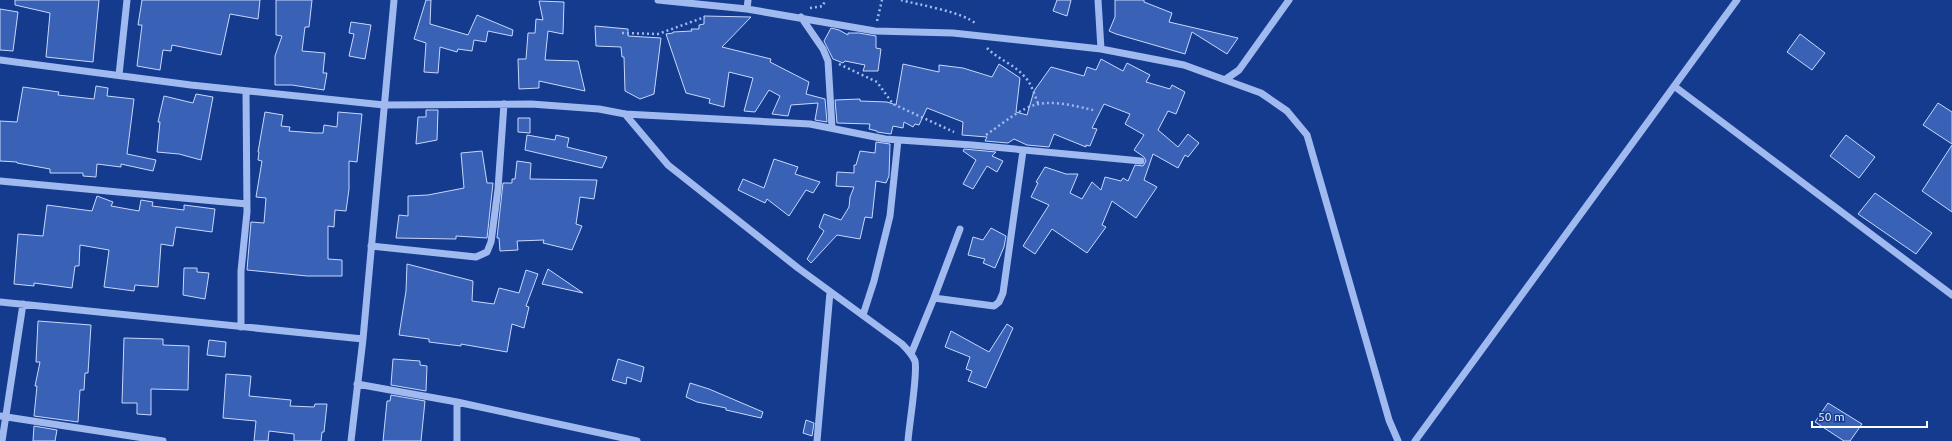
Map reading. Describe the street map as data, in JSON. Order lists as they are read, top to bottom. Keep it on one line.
{"scale_bar":"50 m"}
